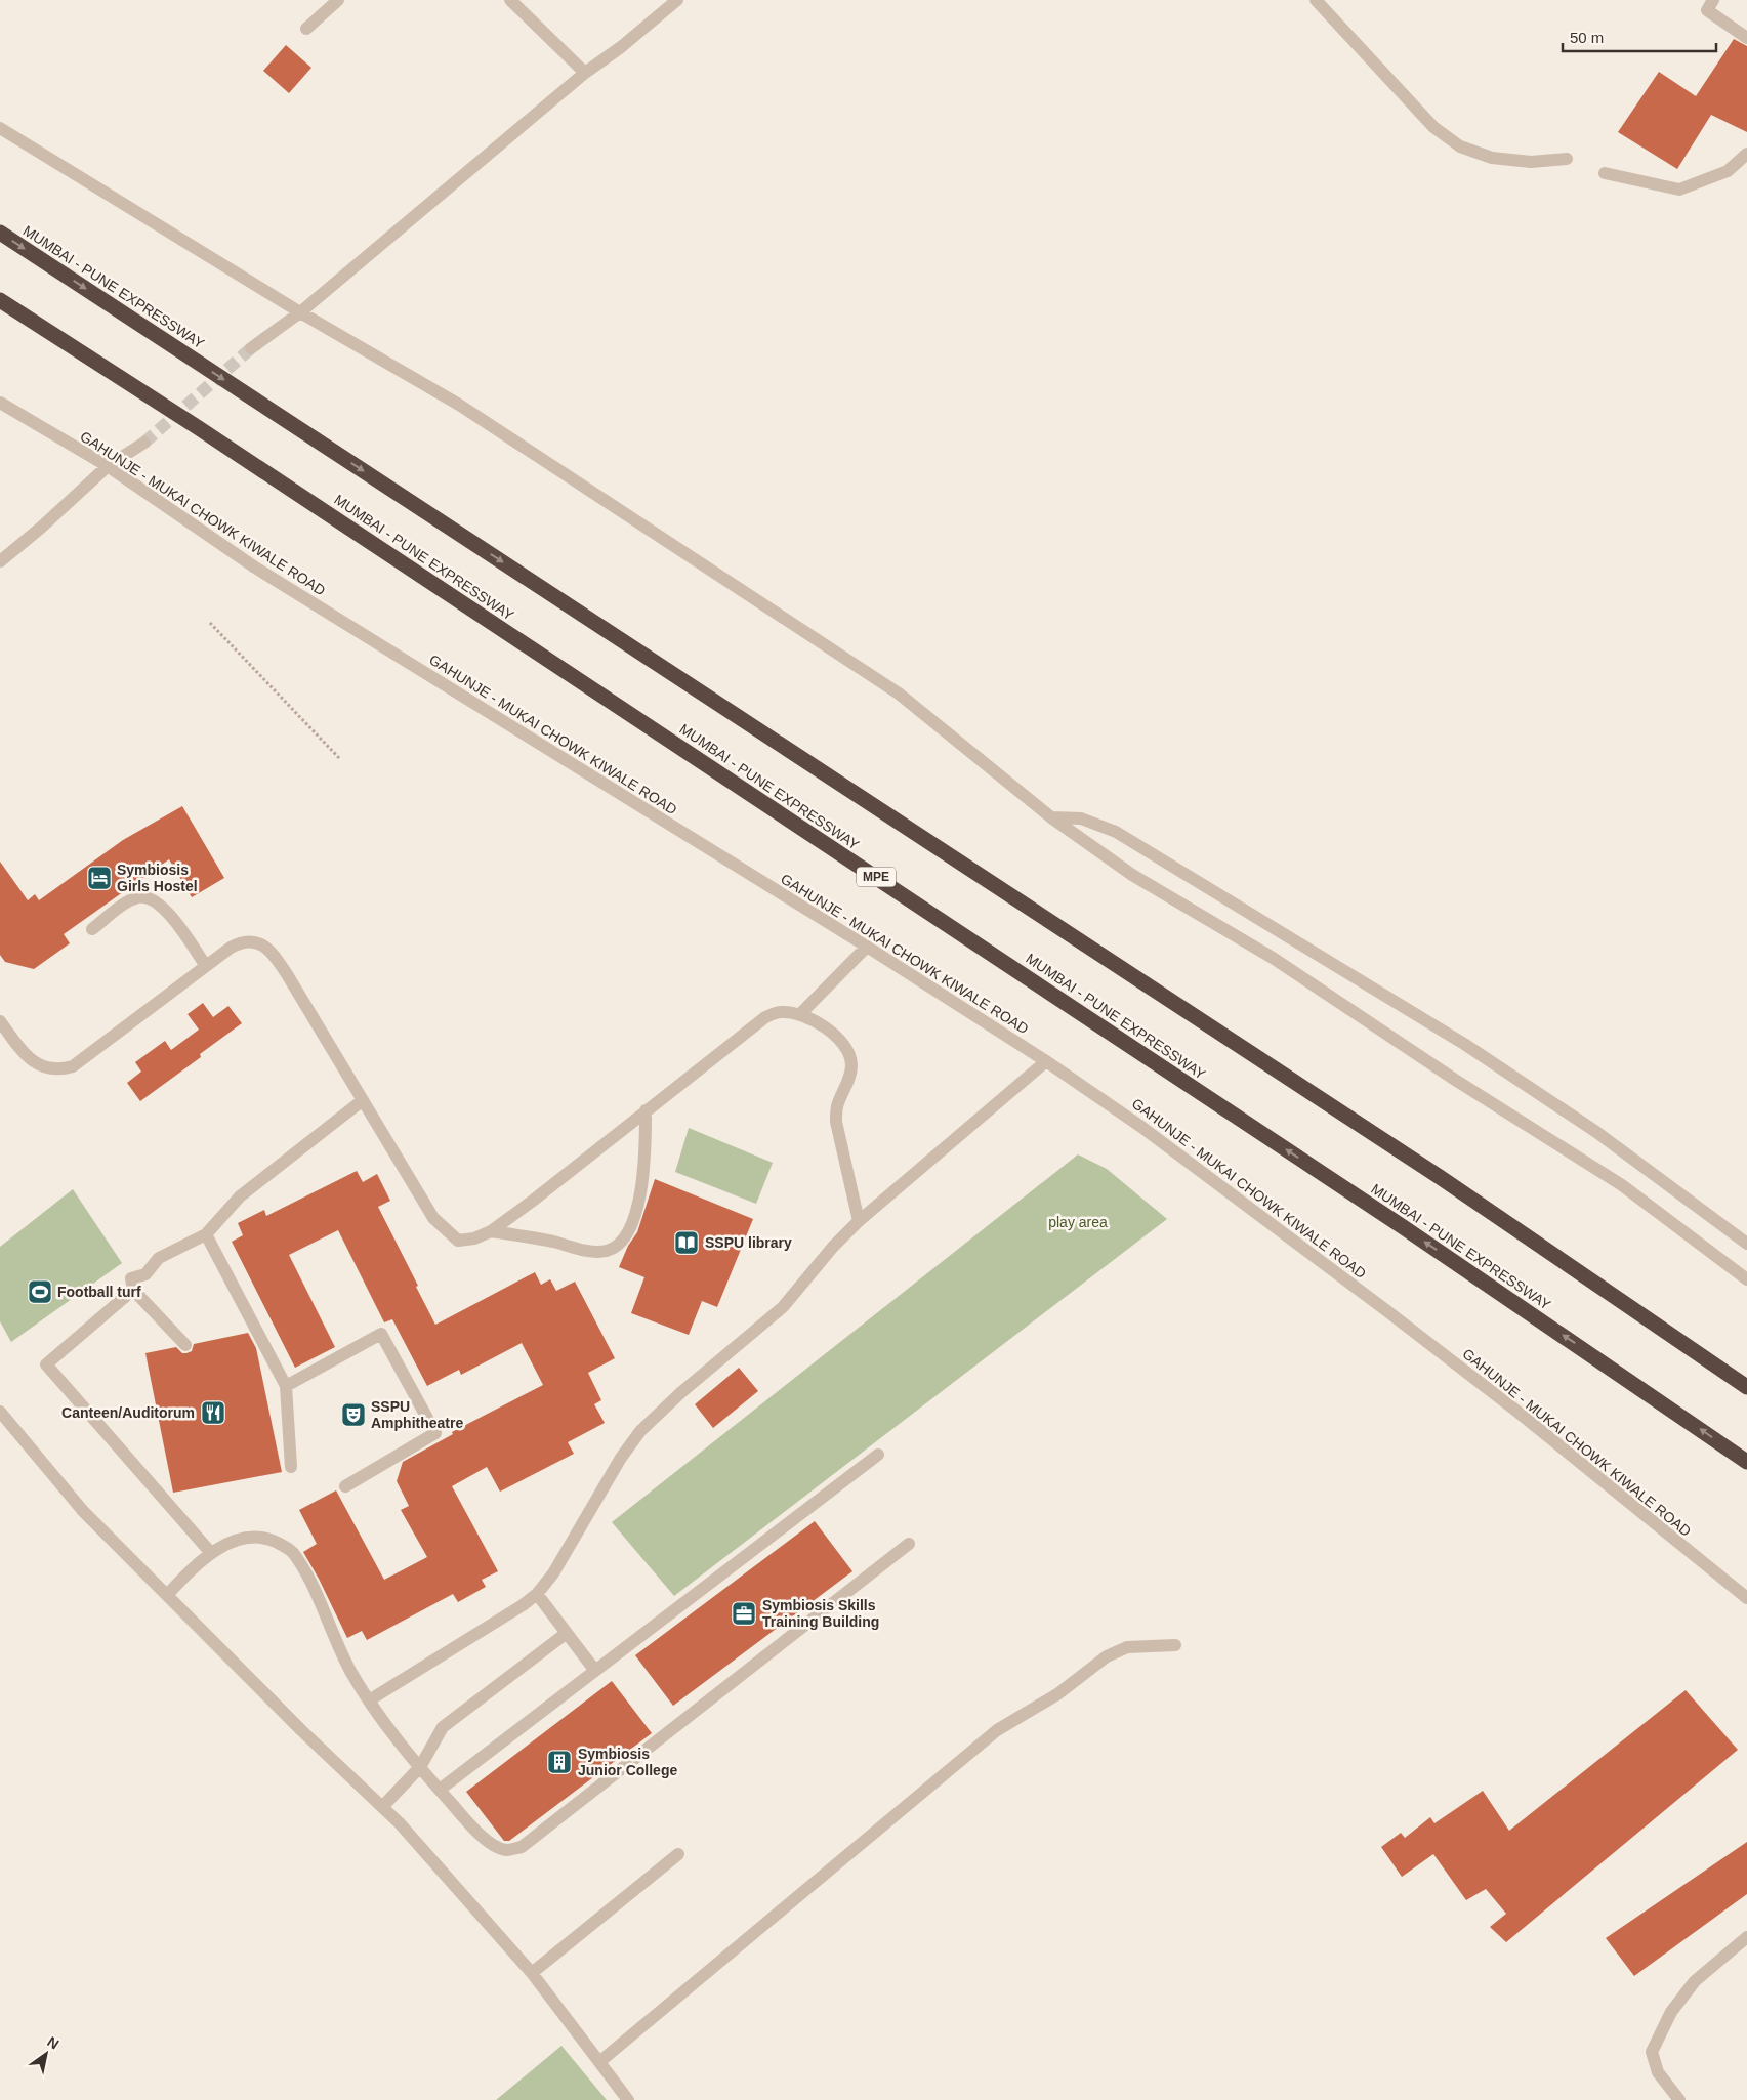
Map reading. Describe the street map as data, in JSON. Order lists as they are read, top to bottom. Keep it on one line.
{"streets":{"highway":["MUMBAI - PUNE EXPRESSWAY","MPE"],"street":["GAHUNJE - MUKAI CHOWK KIWALE ROAD"]},"parks":["play area"],"places":{"hotel":["Symbiosis Girls Hostel"],"library":["SSPU library"],"sports":["Football turf"],"restaurant":["Canteen/Auditorum"],"theatre":["SSPU Amphitheatre"],"office":["Symbiosis Skills Training Building"],"building":["Symbiosis Junior College"]},"scale_bar":"50 m","north":"top right"}
